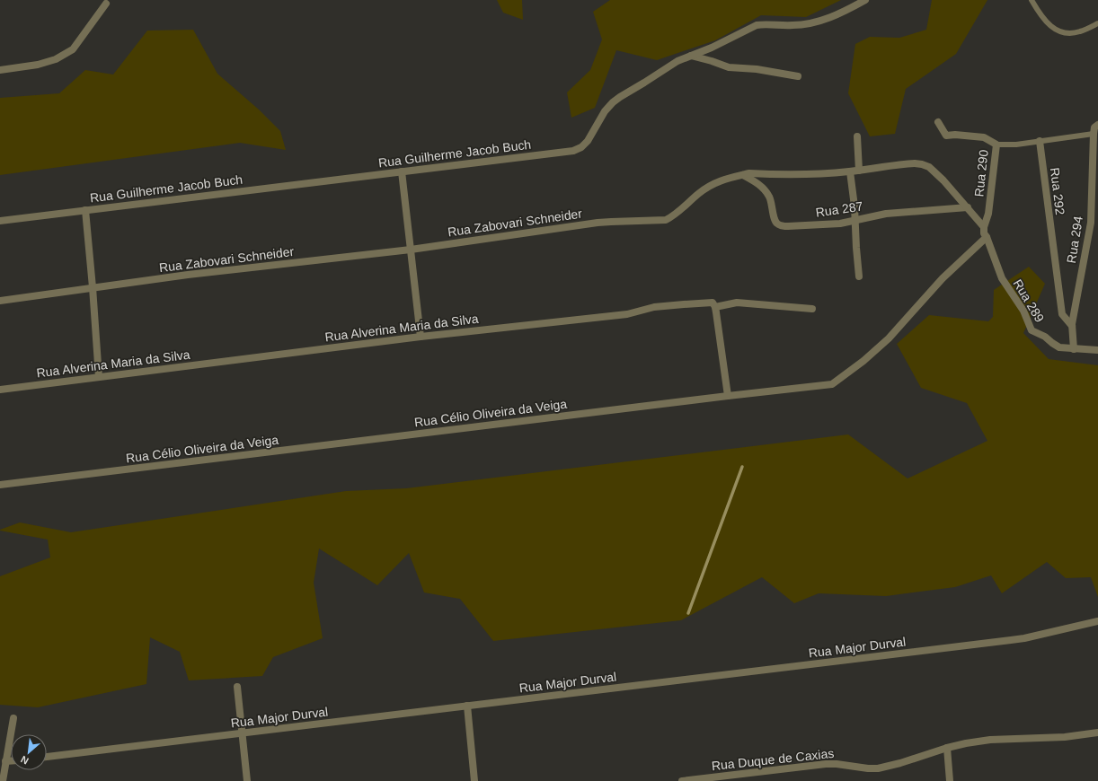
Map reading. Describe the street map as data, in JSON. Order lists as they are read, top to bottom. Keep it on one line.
{"streets":{"street":["Rua Guilherme Jacob Buch","Rua 290","Rua 292","Rua 287","Rua Zabovari Schneider","Rua 294","Rua 289","Rua Alverina Maria da Silva","Rua Célio Oliveira da Veiga","Rua Major Durval","Rua Duque de Caxias"]},"crossings":[["Rua 290","Rua Zabovari Schneider"],["Rua 292","Rua 294"],["Rua 287","Rua Zabovari Schneider"],["Rua Zabovari Schneider","Rua 289"],["Rua Zabovari Schneider","Rua Célio Oliveira da Veiga"],["Rua 294","Rua 289"],["Rua 289","Rua Célio Oliveira da Veiga"]],"north":"bottom left"}
